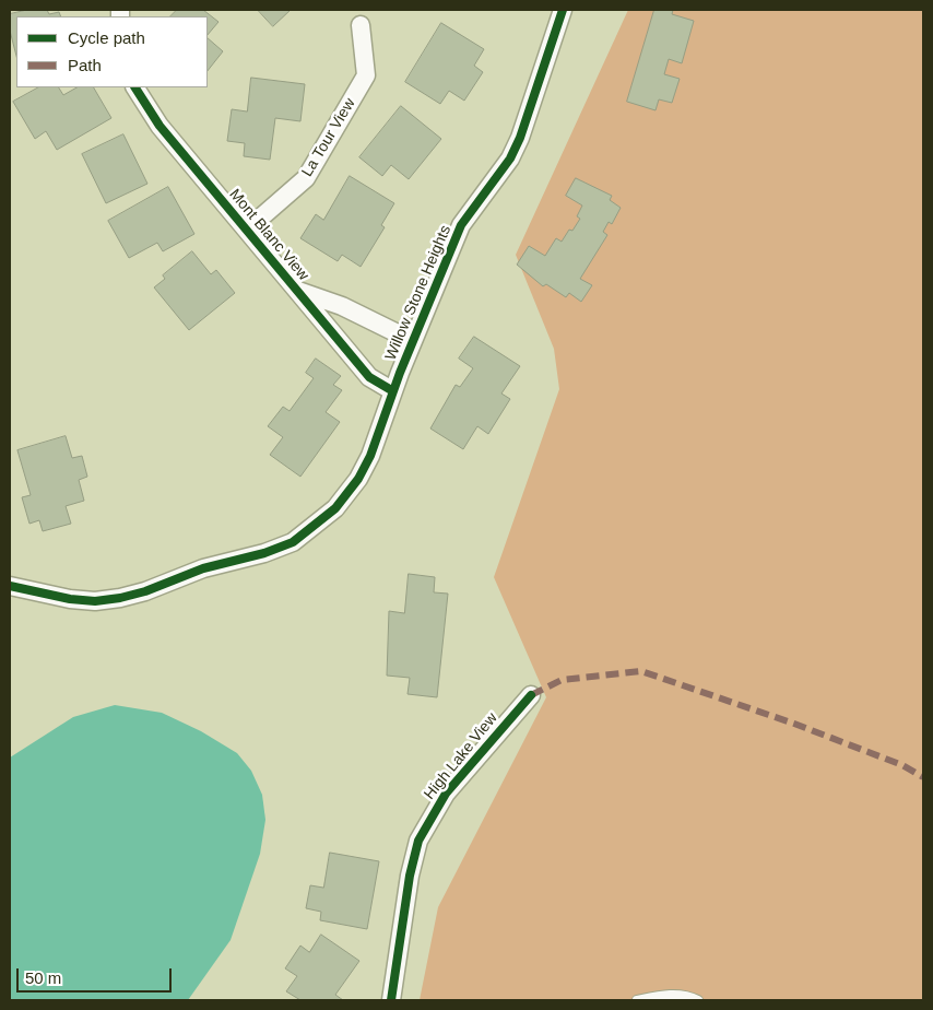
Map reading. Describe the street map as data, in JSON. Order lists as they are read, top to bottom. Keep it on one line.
{"streets":{"street":["La Tour View","Mont Blanc View","Willow Stone Heights","High Lake View"]},"crossings":[["La Tour View","Mont Blanc View"],["Mont Blanc View","Willow Stone Heights"]],"legend":["Cycle path","Path"],"scale_bar":"50 m"}
